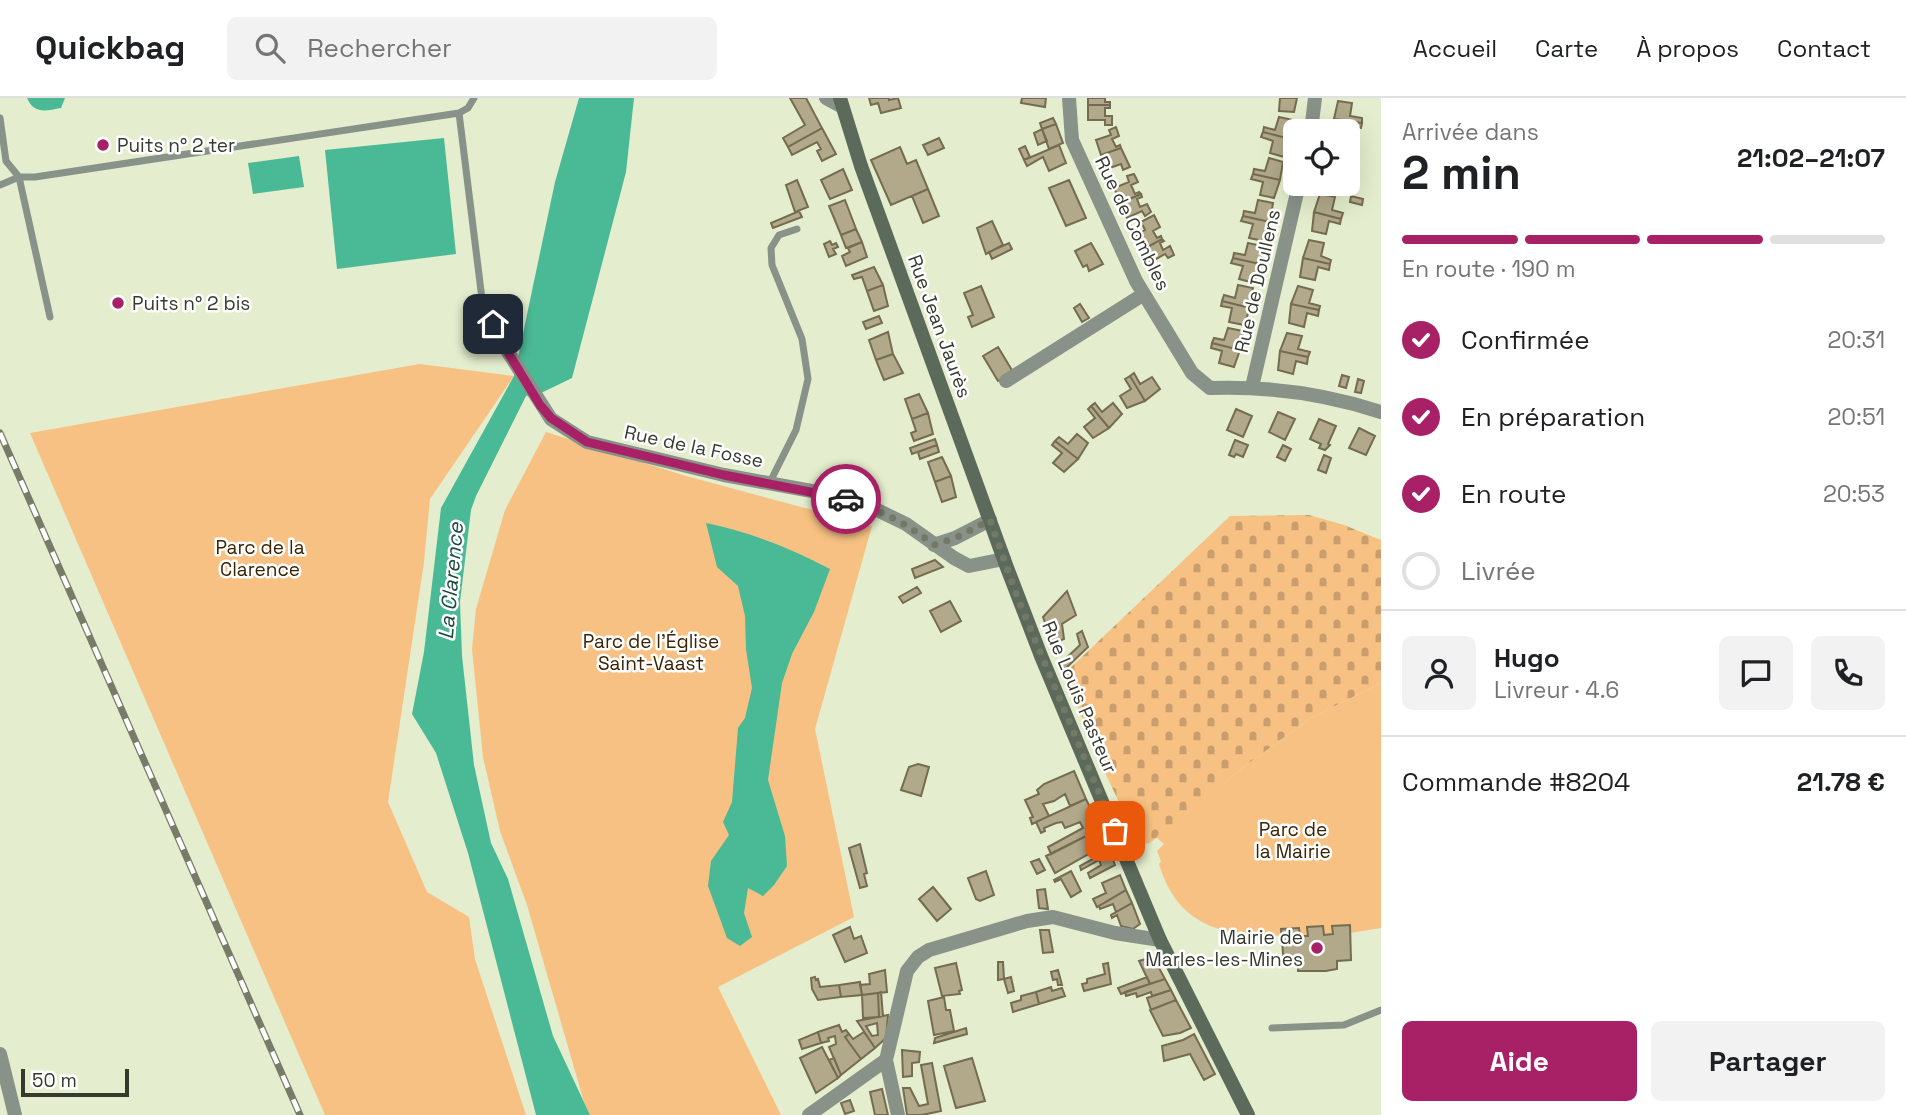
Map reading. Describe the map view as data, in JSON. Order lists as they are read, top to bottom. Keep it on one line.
{"streets":{"main road":["Rue Jean Jaurès","Rue Louis Pasteur"],"street":["Rue de Combles","Rue de Doullens","Rue de la Fosse"]},"crossings":[["Rue de Combles","Rue de Doullens"],["Rue Jean Jaurès","Rue de la Fosse"],["Rue Jean Jaurès","Rue Louis Pasteur"],["Rue de la Fosse","Rue Louis Pasteur"]],"water":["La Clarence"],"parks":["Parc de la Clarence","Parc de l'Église Saint-Vaast","Parc de la Mairie"],"places":["Puits n° 2 ter","Puits n° 2 bis","Mairie de Marles-les-Mines"],"scale_bar":"50 m","page":{"header":"Quickbag","search":"Rechercher","nav":["Accueil","Carte","À propos","Contact"],"heading":["2 min","Arrivée dans","21:02–21:07"],"panel":["Hugo","Livreur · 4.6","Commande #8204","21.78 €"],"bar":"En route · 190 m","list":[["Confirmée","20:31"],["En préparation","20:51"],["En route","20:53"],"Livrée"],"buttons":["Aide","Partager"],"scale":"50 m"}}
